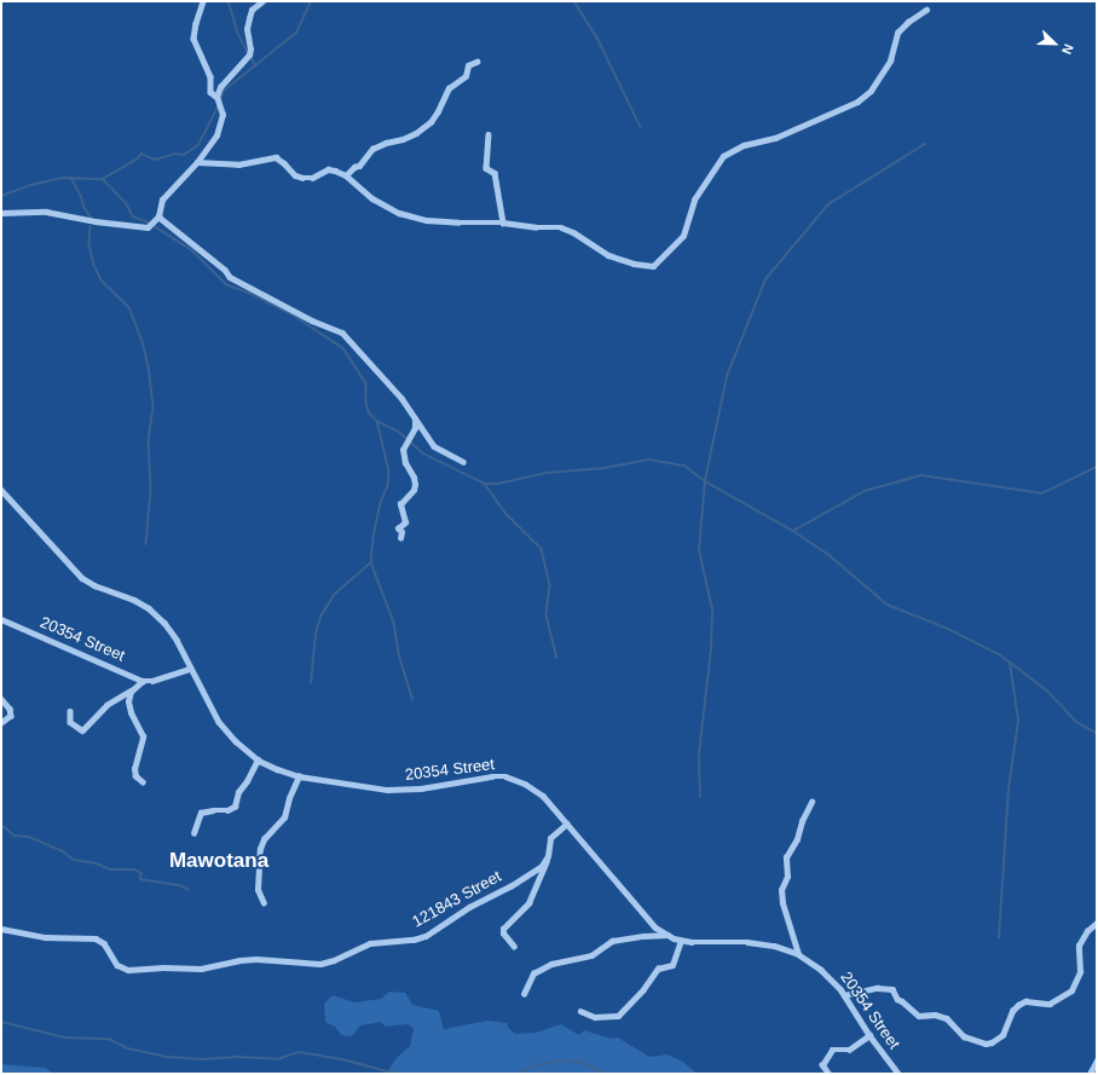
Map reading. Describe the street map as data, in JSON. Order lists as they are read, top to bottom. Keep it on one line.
{"streets":{"street":["20354 Street","121843 Street"]},"districts":["Mawotana"],"north":"bottom right"}
